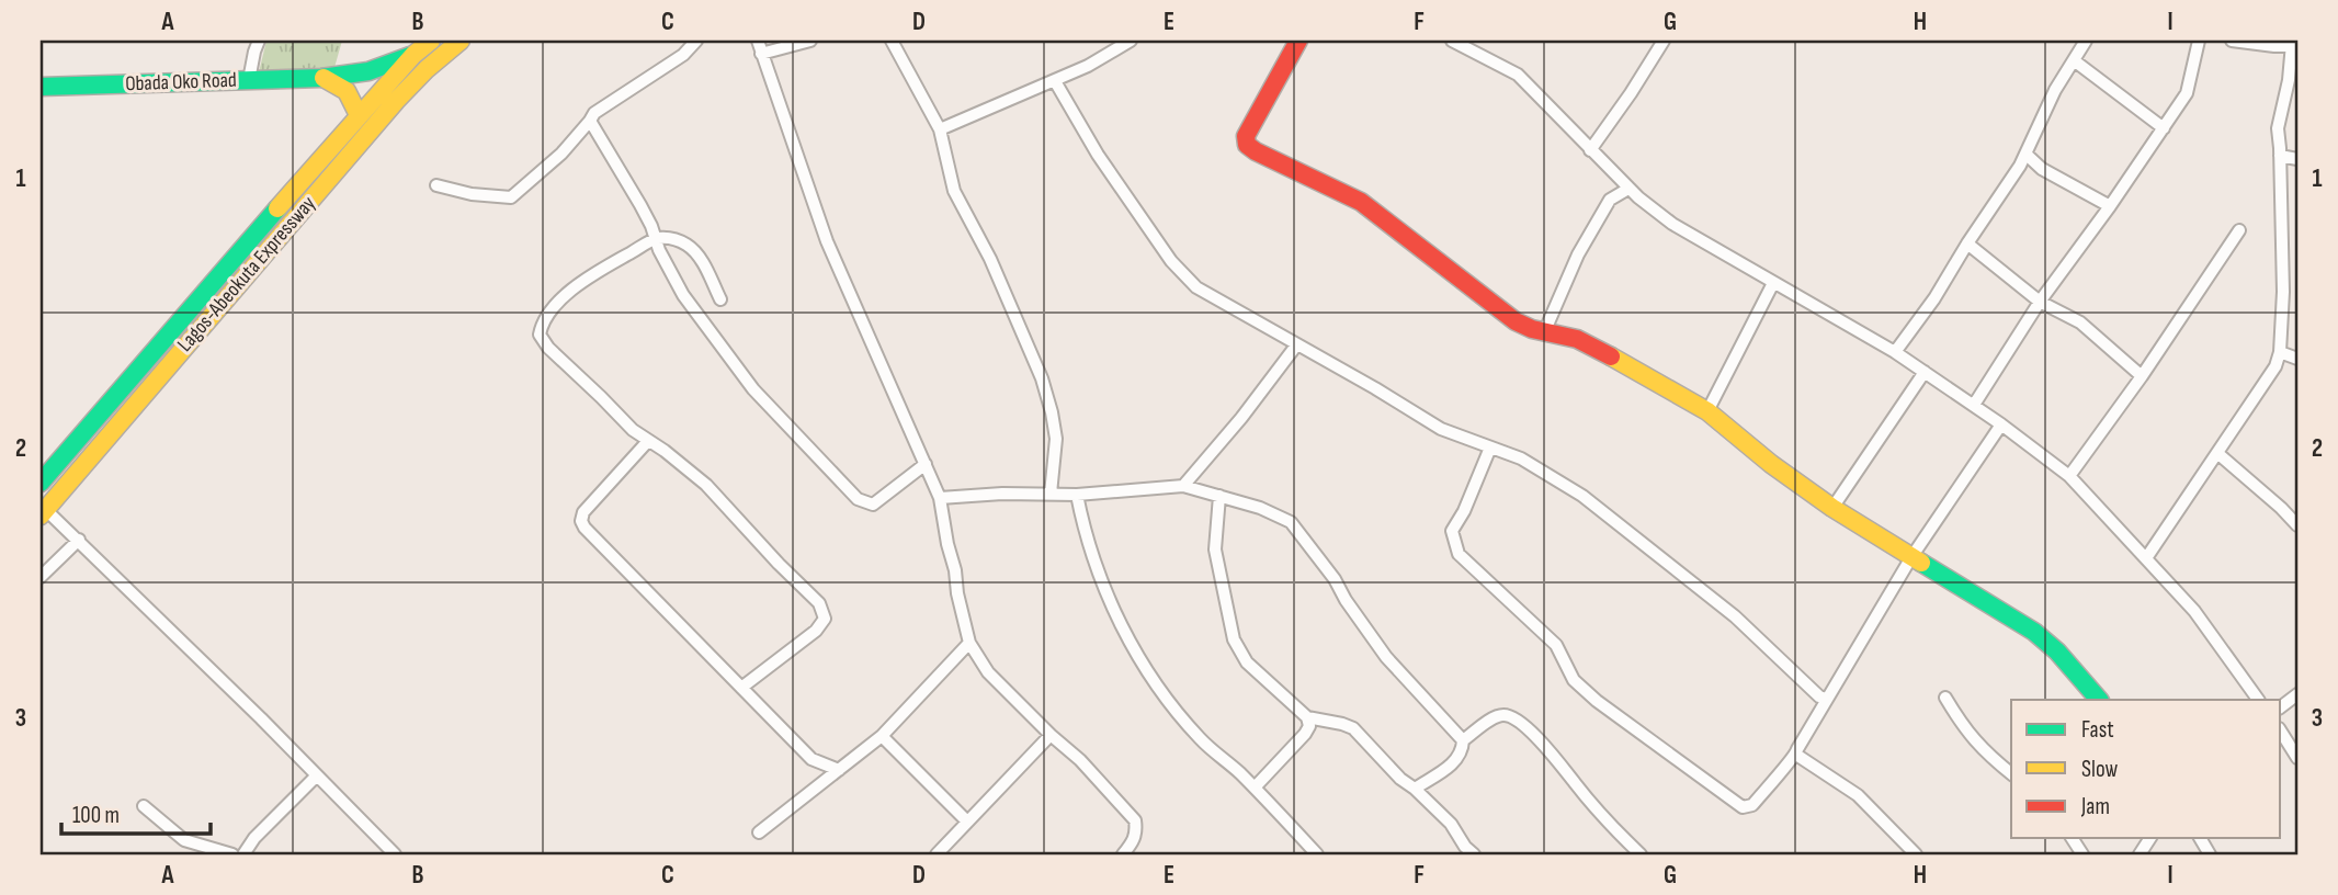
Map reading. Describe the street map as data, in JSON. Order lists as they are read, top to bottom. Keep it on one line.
{"streets":{"main road":["Obada Oko Road","Lagos-Abeokuta Expressway"]},"crossings":[["Obada Oko Road","Lagos-Abeokuta Expressway"]],"legend":["Fast","Slow","Jam"],"scale_bar":"100 m","grid":{"columns":["A","B","C","D","E","F","G","H","I"],"rows":["1","2","3"]}}
